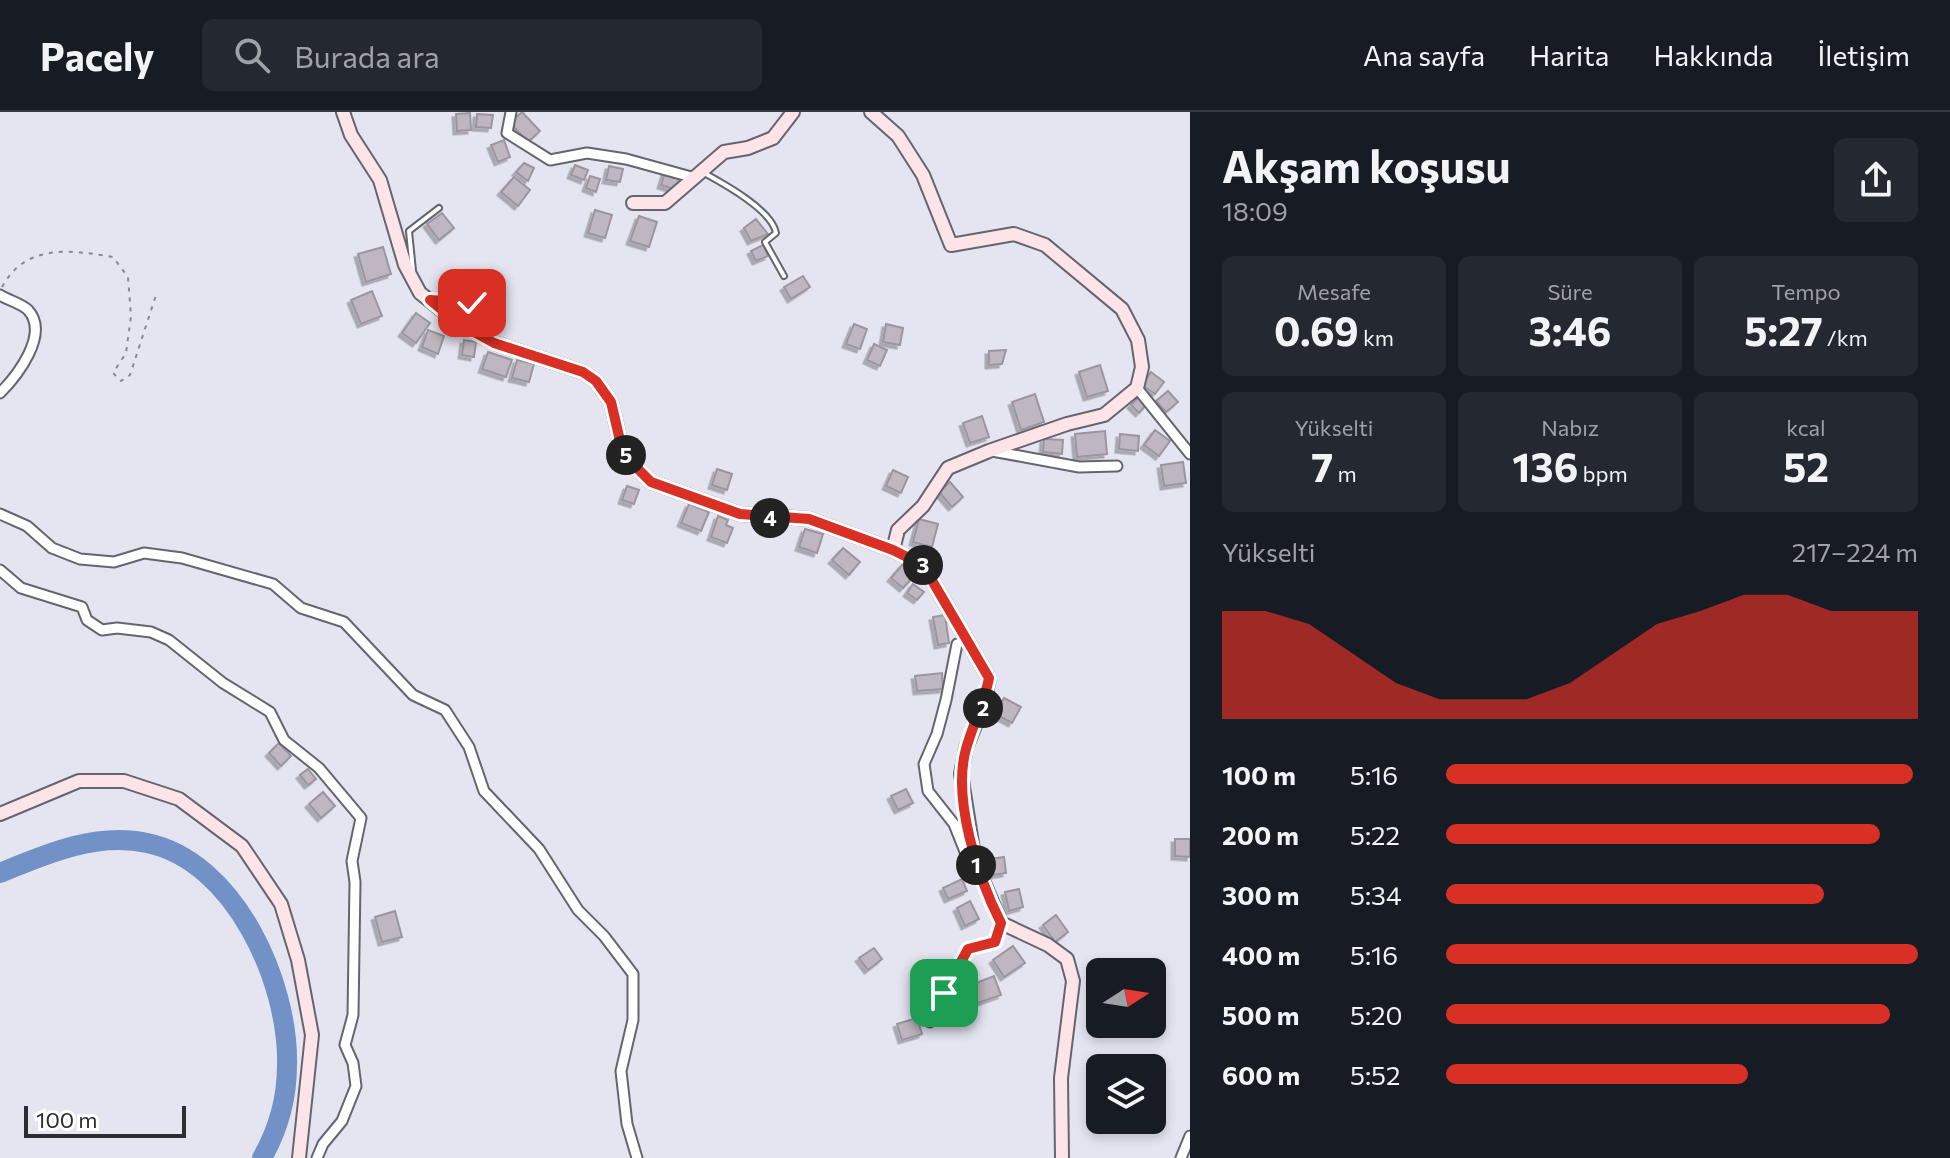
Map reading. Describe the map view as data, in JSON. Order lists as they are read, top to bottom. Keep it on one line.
{"scale_bar":"100 m","north":"right","page":{"header":"Pacely","search":"Burada ara","nav":["Ana sayfa","Harita","Hakkında","İletişim"],"heading":["Akşam koşusu","18:09"],"stats":[["Mesafe","0.69 km"],["Süre","3:46"],["Tempo","5:27 /km"],["Yükselti","7 m"],["Nabız","136 bpm"],["kcal","52"]],"pins":["5","4","3","2","1"],"chart":["Yükselti","217–224 m"],"list":[{"name":"100 m","note":"5:16"},{"name":"200 m","note":"5:22"},{"name":"300 m","note":"5:34"},{"name":"400 m","note":"5:16"},{"name":"500 m","note":"5:20"},{"name":"600 m","note":"5:52"}],"scale":"100 m"}}
